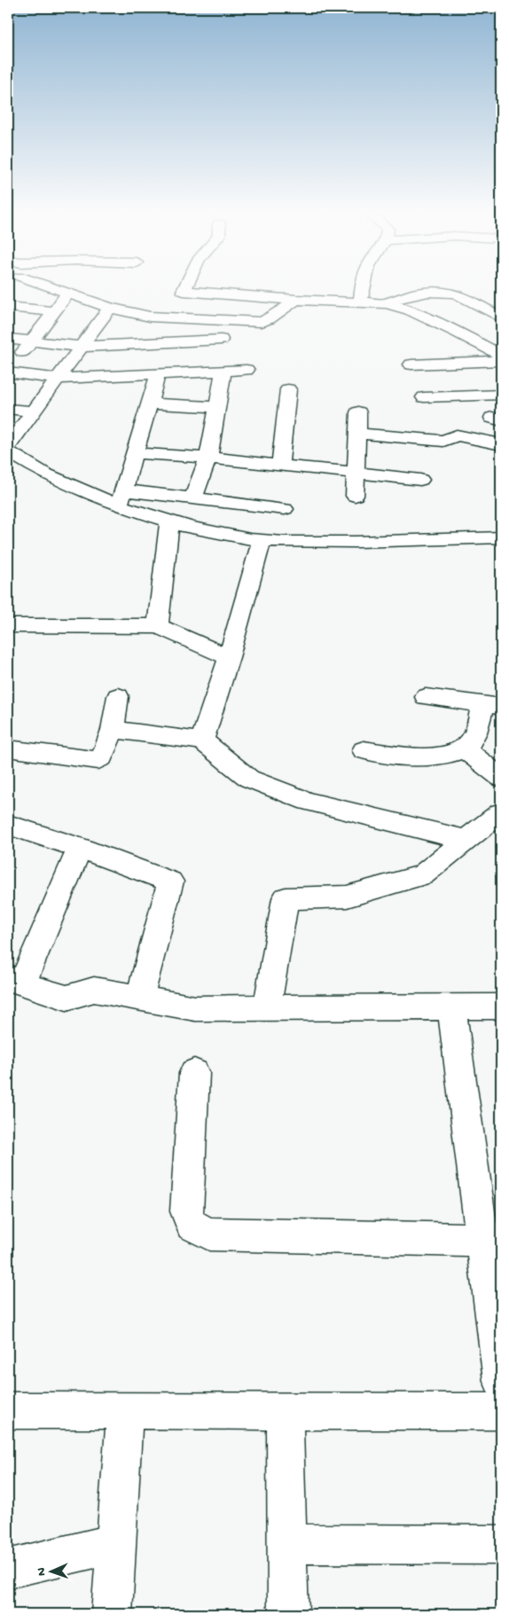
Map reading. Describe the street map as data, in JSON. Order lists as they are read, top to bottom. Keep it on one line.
{"north":"left"}
